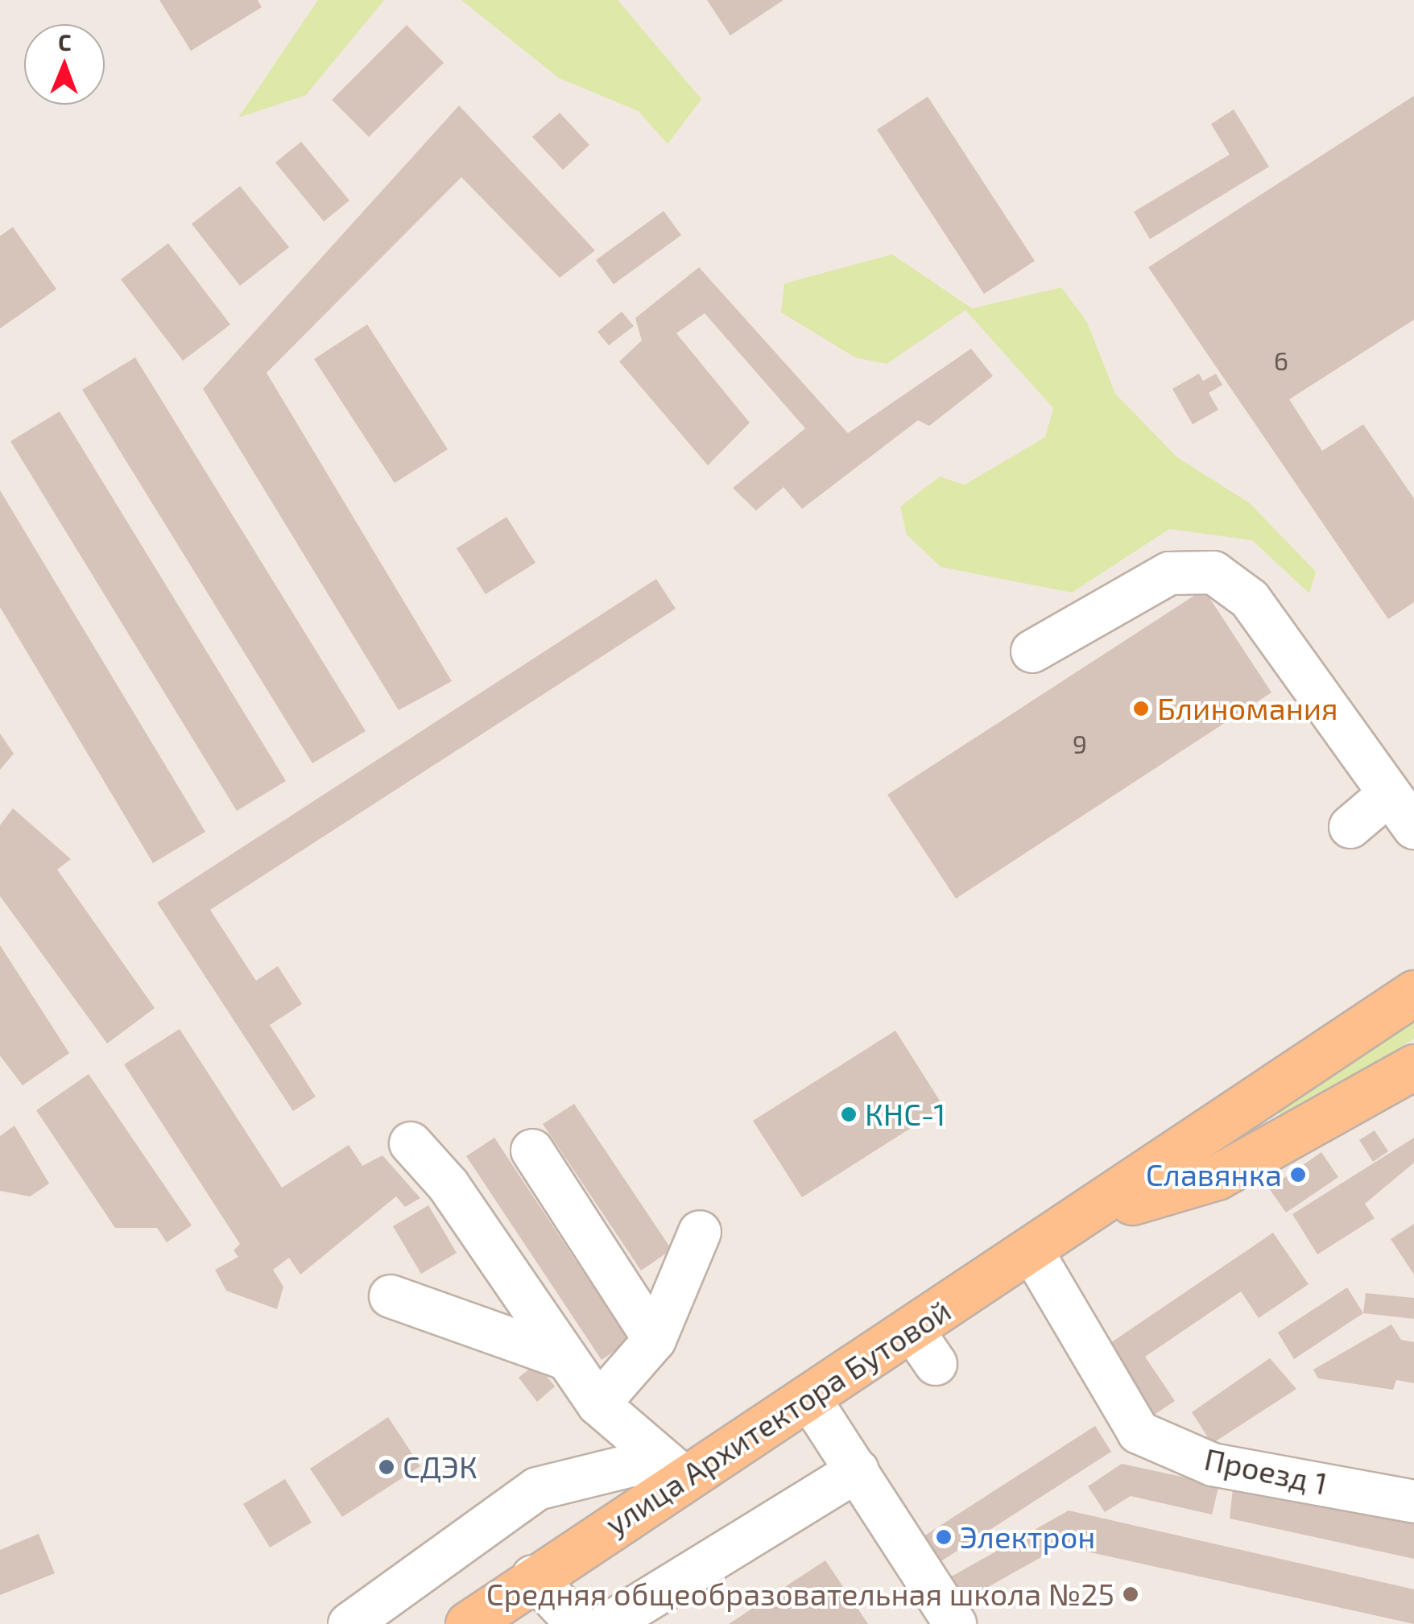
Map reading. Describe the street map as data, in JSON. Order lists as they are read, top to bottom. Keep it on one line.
{"streets":{"main road":["улица Архитектора Бутовой"],"lane":["Проезд 1"]},"crossings":[["улица Архитектора Бутовой","Проезд 1"]],"places":["Блиномания","КНС-1","Славянка","СДЭК","Электрон","Средняя общеобразовательная школа №25"],"house_numbers":["6","9"],"north":"top"}
